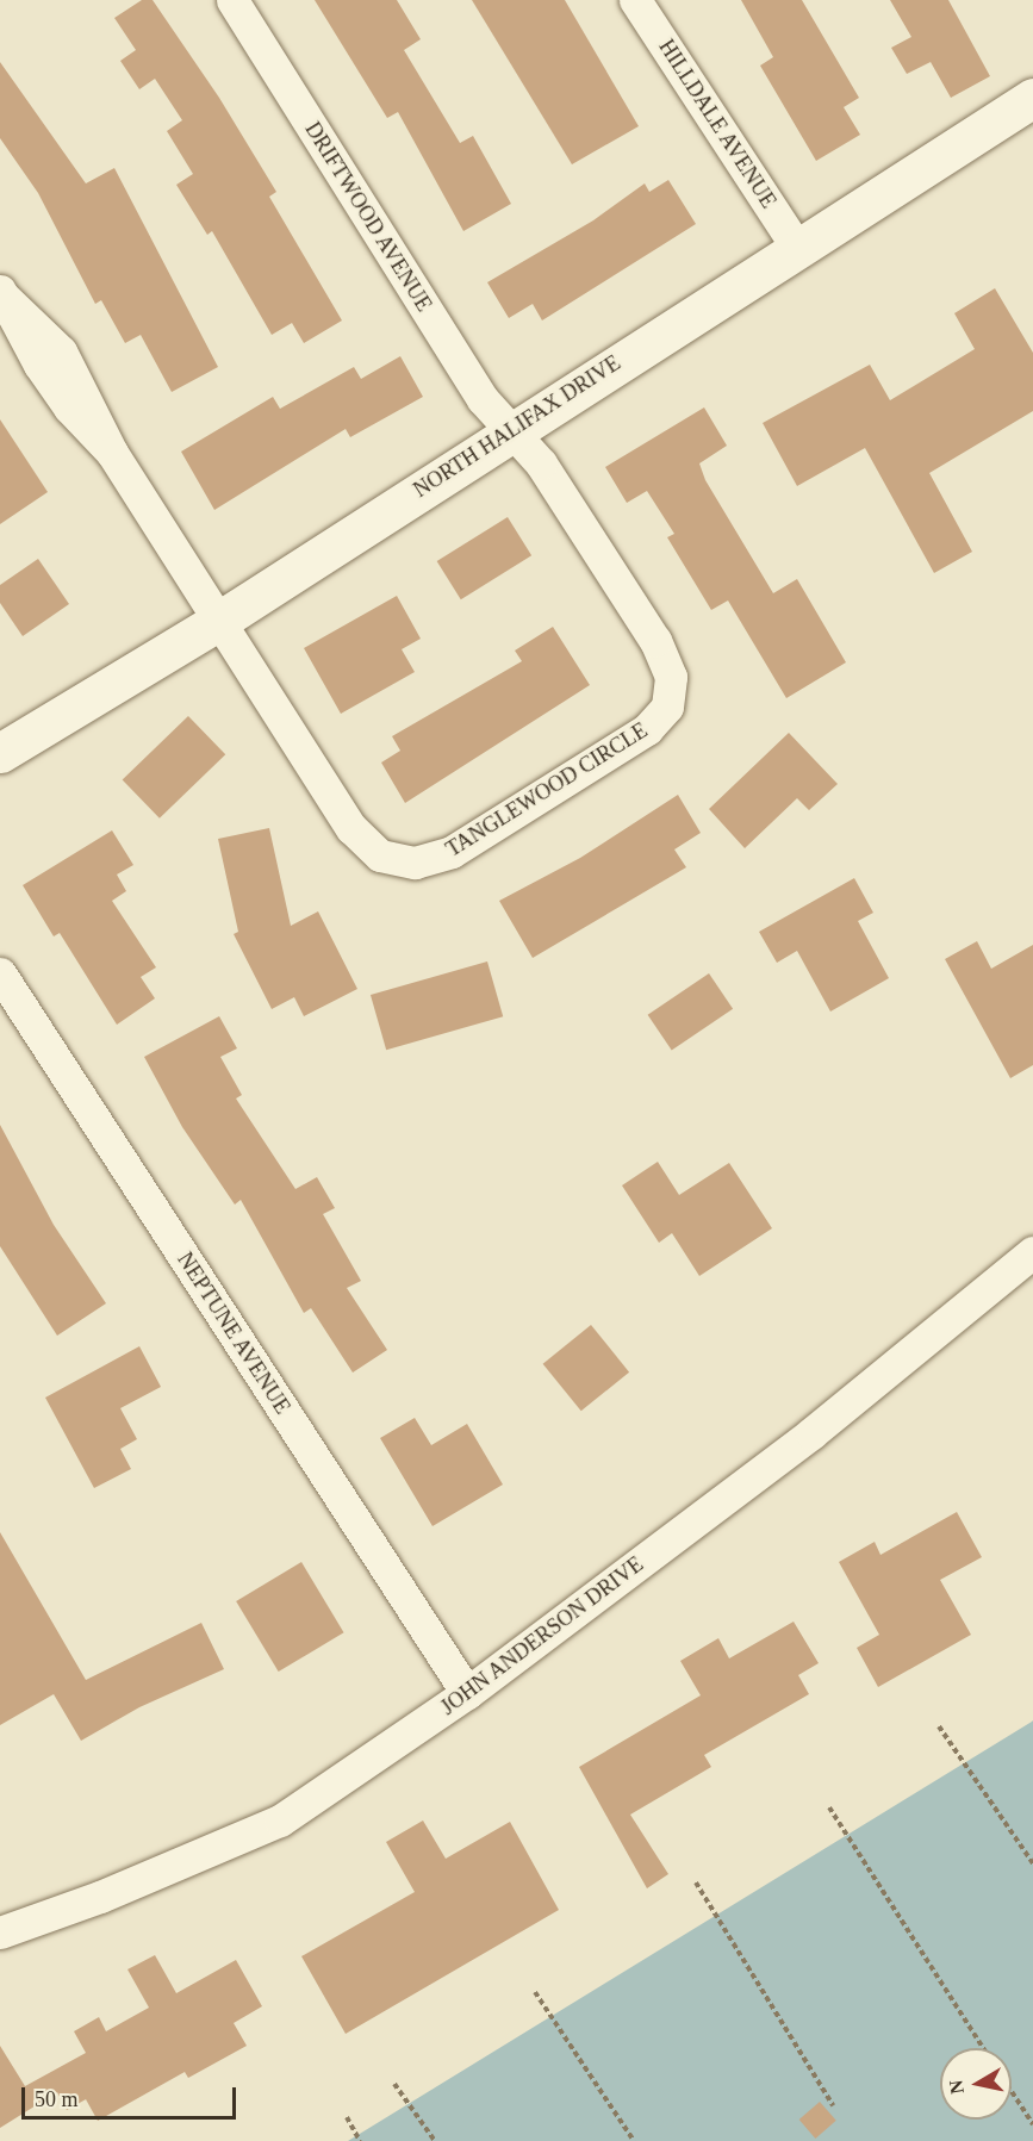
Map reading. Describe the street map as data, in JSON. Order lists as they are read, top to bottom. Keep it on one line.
{"streets":{"street":["HILLDALE AVENUE","DRIFTWOOD AVENUE","NORTH HALIFAX DRIVE","TANGLEWOOD CIRCLE","NEPTUNE AVENUE","JOHN ANDERSON DRIVE"]},"crossings":[["HILLDALE AVENUE","NORTH HALIFAX DRIVE"],["DRIFTWOOD AVENUE","NORTH HALIFAX DRIVE"],["DRIFTWOOD AVENUE","TANGLEWOOD CIRCLE"],["NORTH HALIFAX DRIVE","TANGLEWOOD CIRCLE"],["NEPTUNE AVENUE","JOHN ANDERSON DRIVE"]],"scale_bar":"50 m","north":"left"}
